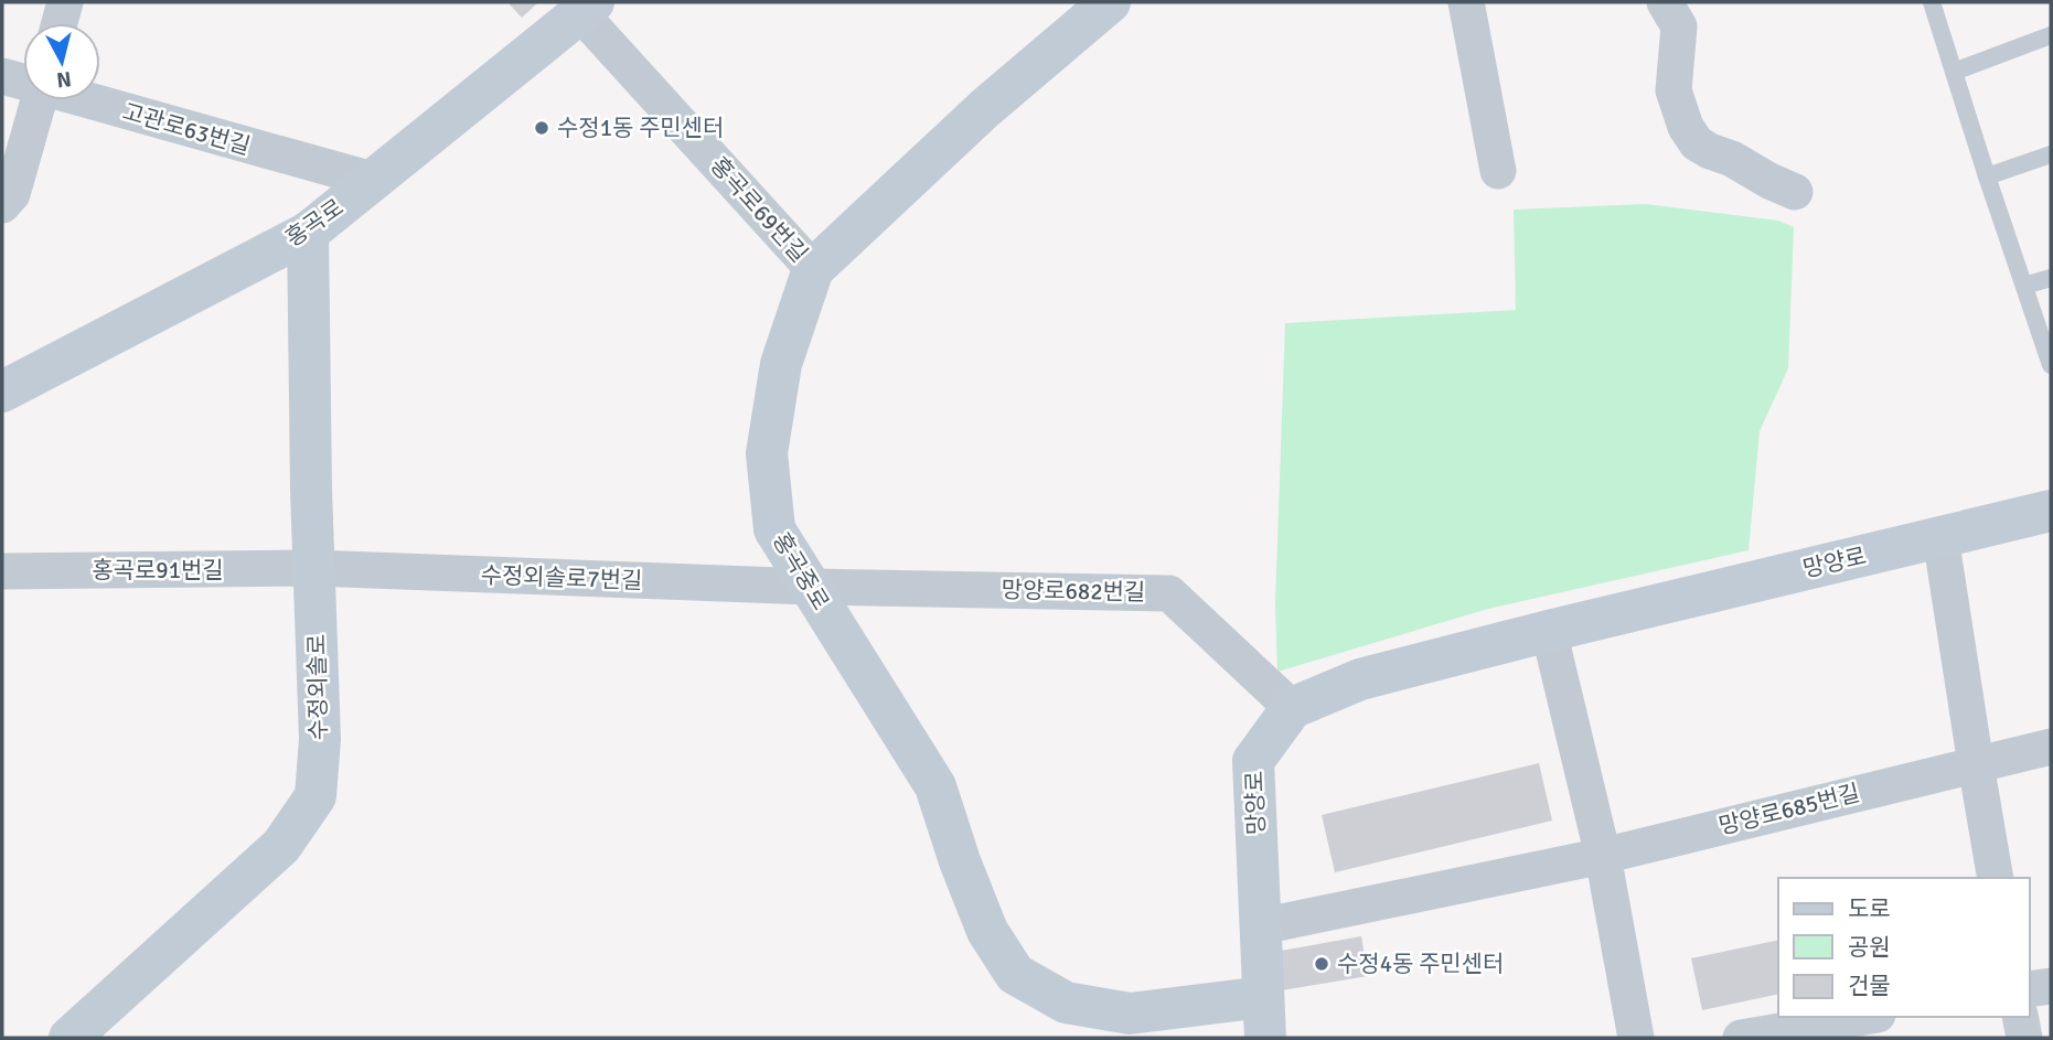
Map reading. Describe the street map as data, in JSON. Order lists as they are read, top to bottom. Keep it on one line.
{"streets":{"street":["고관로63번길","홍곡로69번길","홍곡로","망양로","홍곡로91번길","홍곡중로","수정외솔로7번길","망양로682번길","수정외솔로","망양로685번길"]},"crossings":[["고관로63번길","홍곡로"],["홍곡로69번길","홍곡로"],["홍곡로69번길","홍곡중로"],["홍곡로","수정외솔로"],["망양로","홍곡중로"],["망양로","망양로682번길"],["망양로","망양로685번길"],["홍곡로91번길","수정외솔로7번길"],["홍곡로91번길","수정외솔로"],["홍곡중로","수정외솔로7번길"],["홍곡중로","망양로682번길"],["수정외솔로7번길","망양로682번길"],["수정외솔로7번길","수정외솔로"]],"places":["수정1동 주민센터","수정4동 주민센터"],"legend":["도로","공원","건물"],"north":"bottom"}
